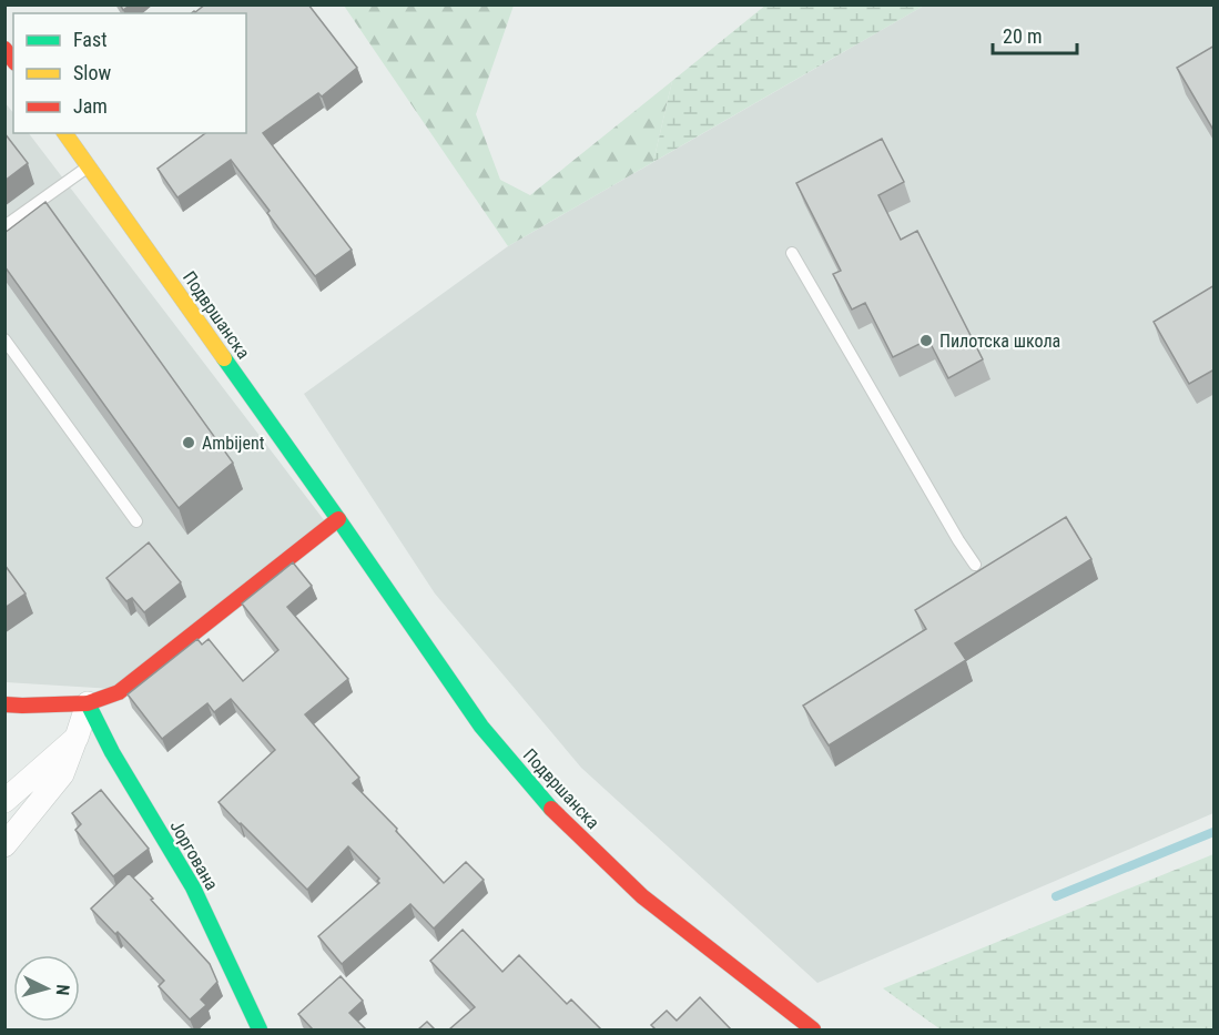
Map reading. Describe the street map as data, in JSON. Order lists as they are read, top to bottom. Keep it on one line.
{"streets":{"street":["Подвршанска","Јоргована"]},"places":["Пилотска школа","Ambijent"],"legend":["Fast","Slow","Jam"],"scale_bar":"20 m","north":"right"}
